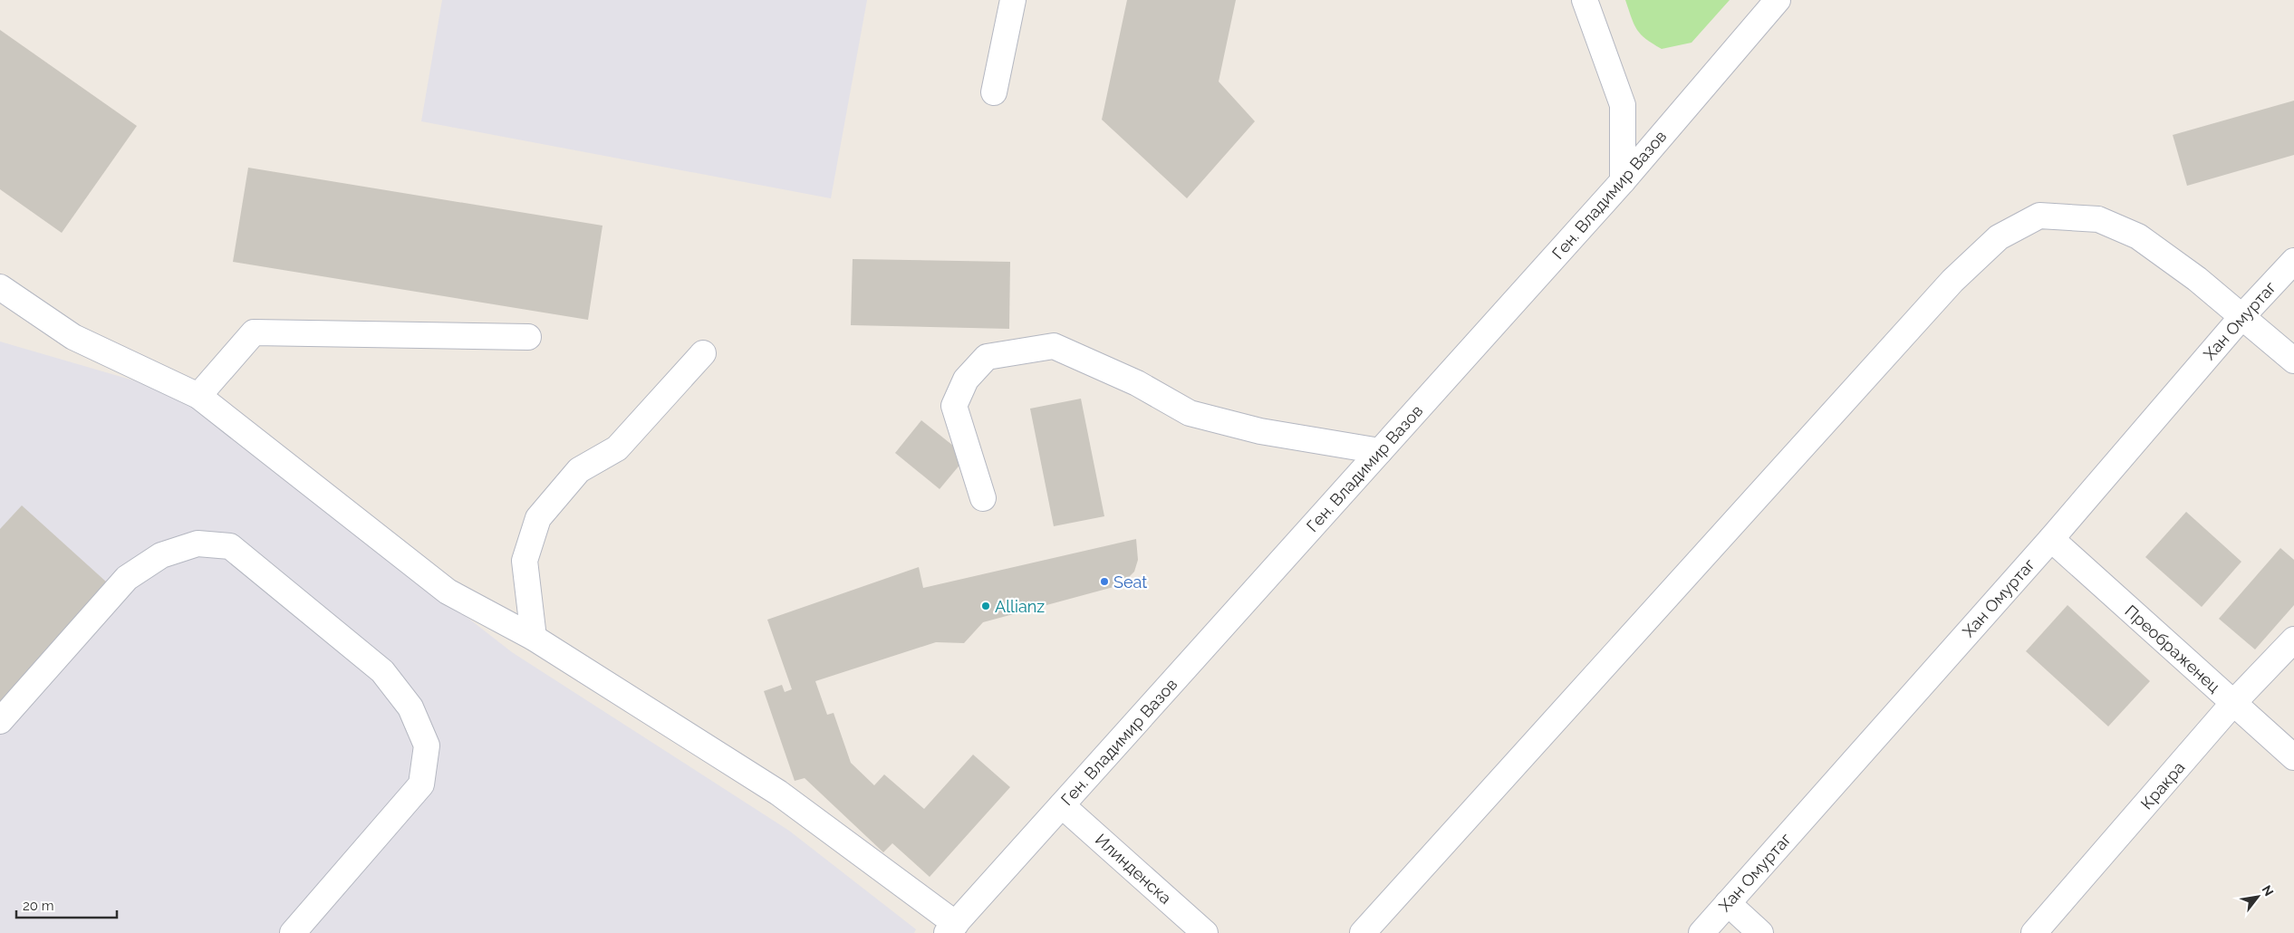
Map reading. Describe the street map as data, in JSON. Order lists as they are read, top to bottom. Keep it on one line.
{"streets":{"street":["Ген. Владимир Вазов","Хан Омуртаг","Преображенец","Кракра","Илинденска"]},"crossings":[["Ген. Владимир Вазов","Илинденска"],["Хан Омуртаг","Преображенец"],["Преображенец","Кракра"]],"places":["Seat","Allianz"],"scale_bar":"20 m","north":"top right"}
